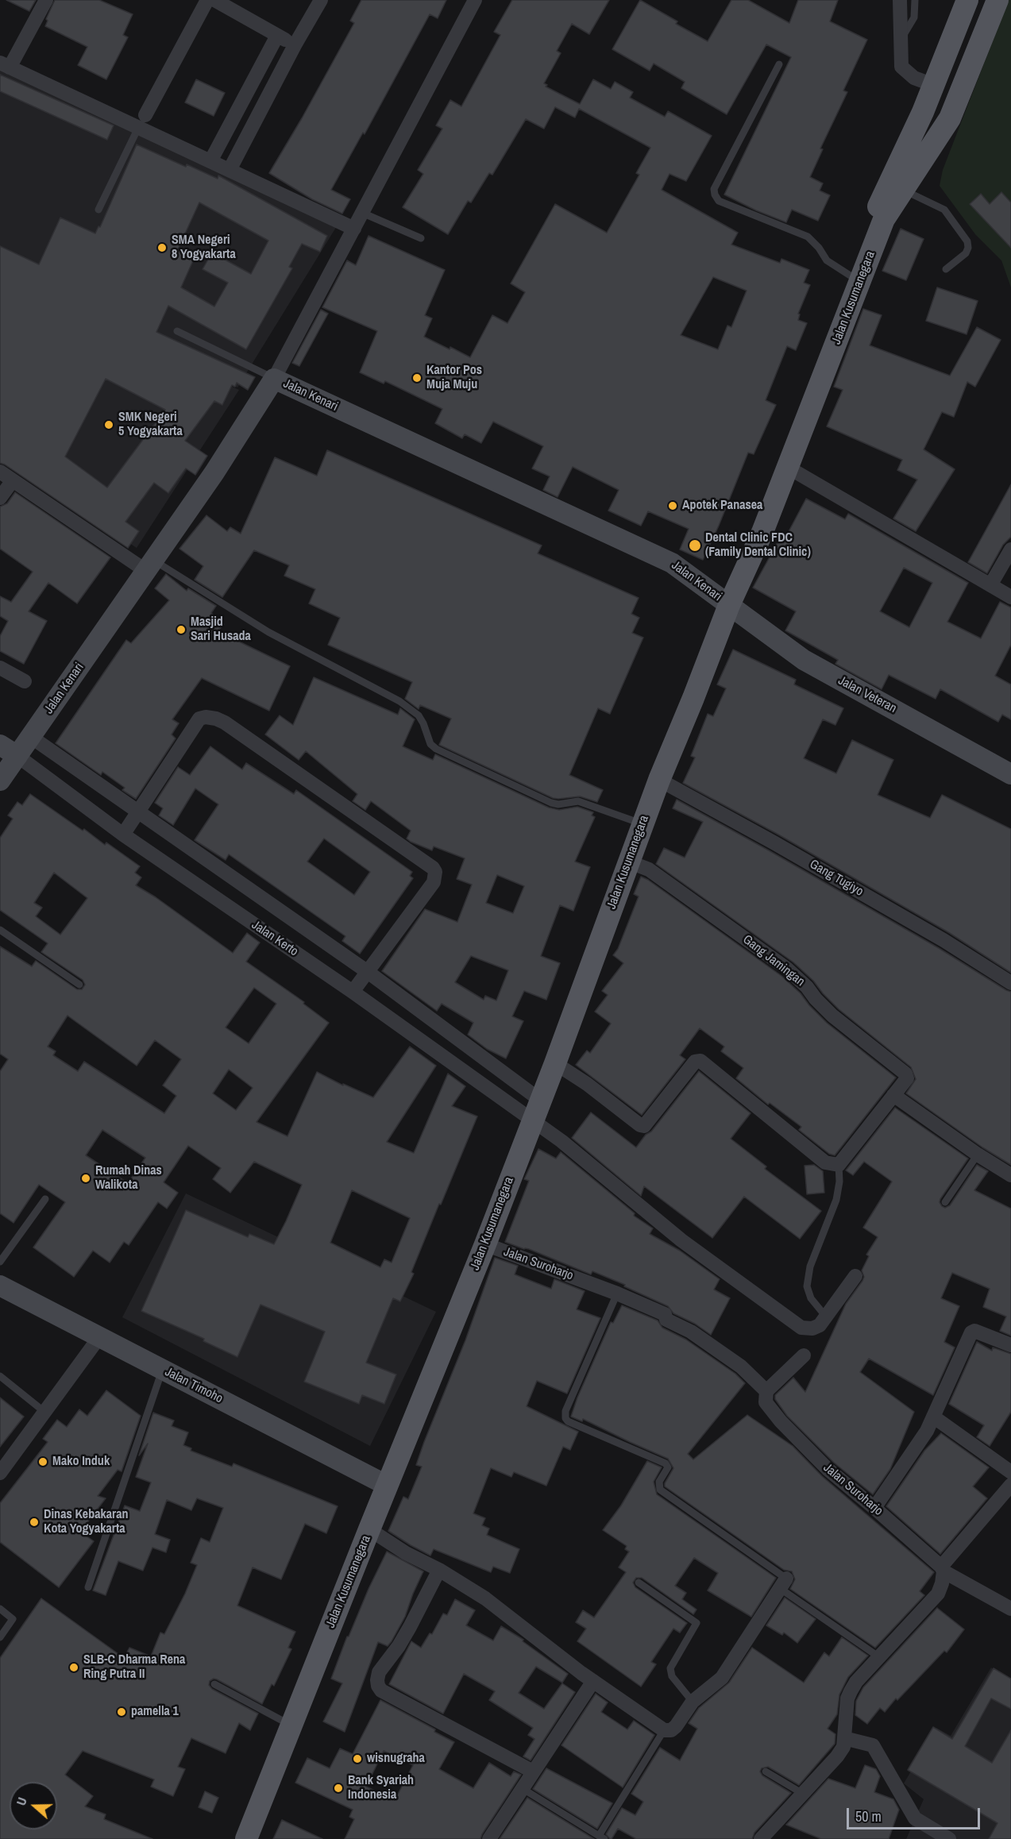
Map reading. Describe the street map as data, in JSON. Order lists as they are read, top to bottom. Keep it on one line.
{"streets":{"main road":["Jalan Kusumanegara","Jalan Kenari","Jalan Veteran","Jalan Timoho"],"street":["Gang Tugiyo","Jalan Kerto","Gang Jamingan","Jalan Suroharjo"]},"crossings":[["Jalan Kusumanegara","Jalan Kenari"],["Jalan Kusumanegara","Jalan Veteran"],["Jalan Kusumanegara","Gang Tugiyo"],["Jalan Kusumanegara","Jalan Kerto"],["Jalan Kusumanegara","Gang Jamingan"],["Jalan Kusumanegara","Jalan Suroharjo"],["Jalan Kusumanegara","Jalan Timoho"],["Jalan Kenari","Jalan Veteran"],["Jalan Kenari","Jalan Kerto"]],"places":["SMA Negeri 8 Yogyakarta","Kantor Pos Muja Muju","SMK Negeri 5 Yogyakarta","Apotek Panasea","Dental Clinic FDC (Family Dental Clinic)","Masjid Sari Husada","Rumah Dinas Walikota","Mako Induk","Dinas Kebakaran Kota Yogyakarta","SLB-C Dharma Rena Ring Putra II","pamella 1","wisnugraha","Bank Syariah Indonesia"],"scale_bar":"50 m","north":"left"}
